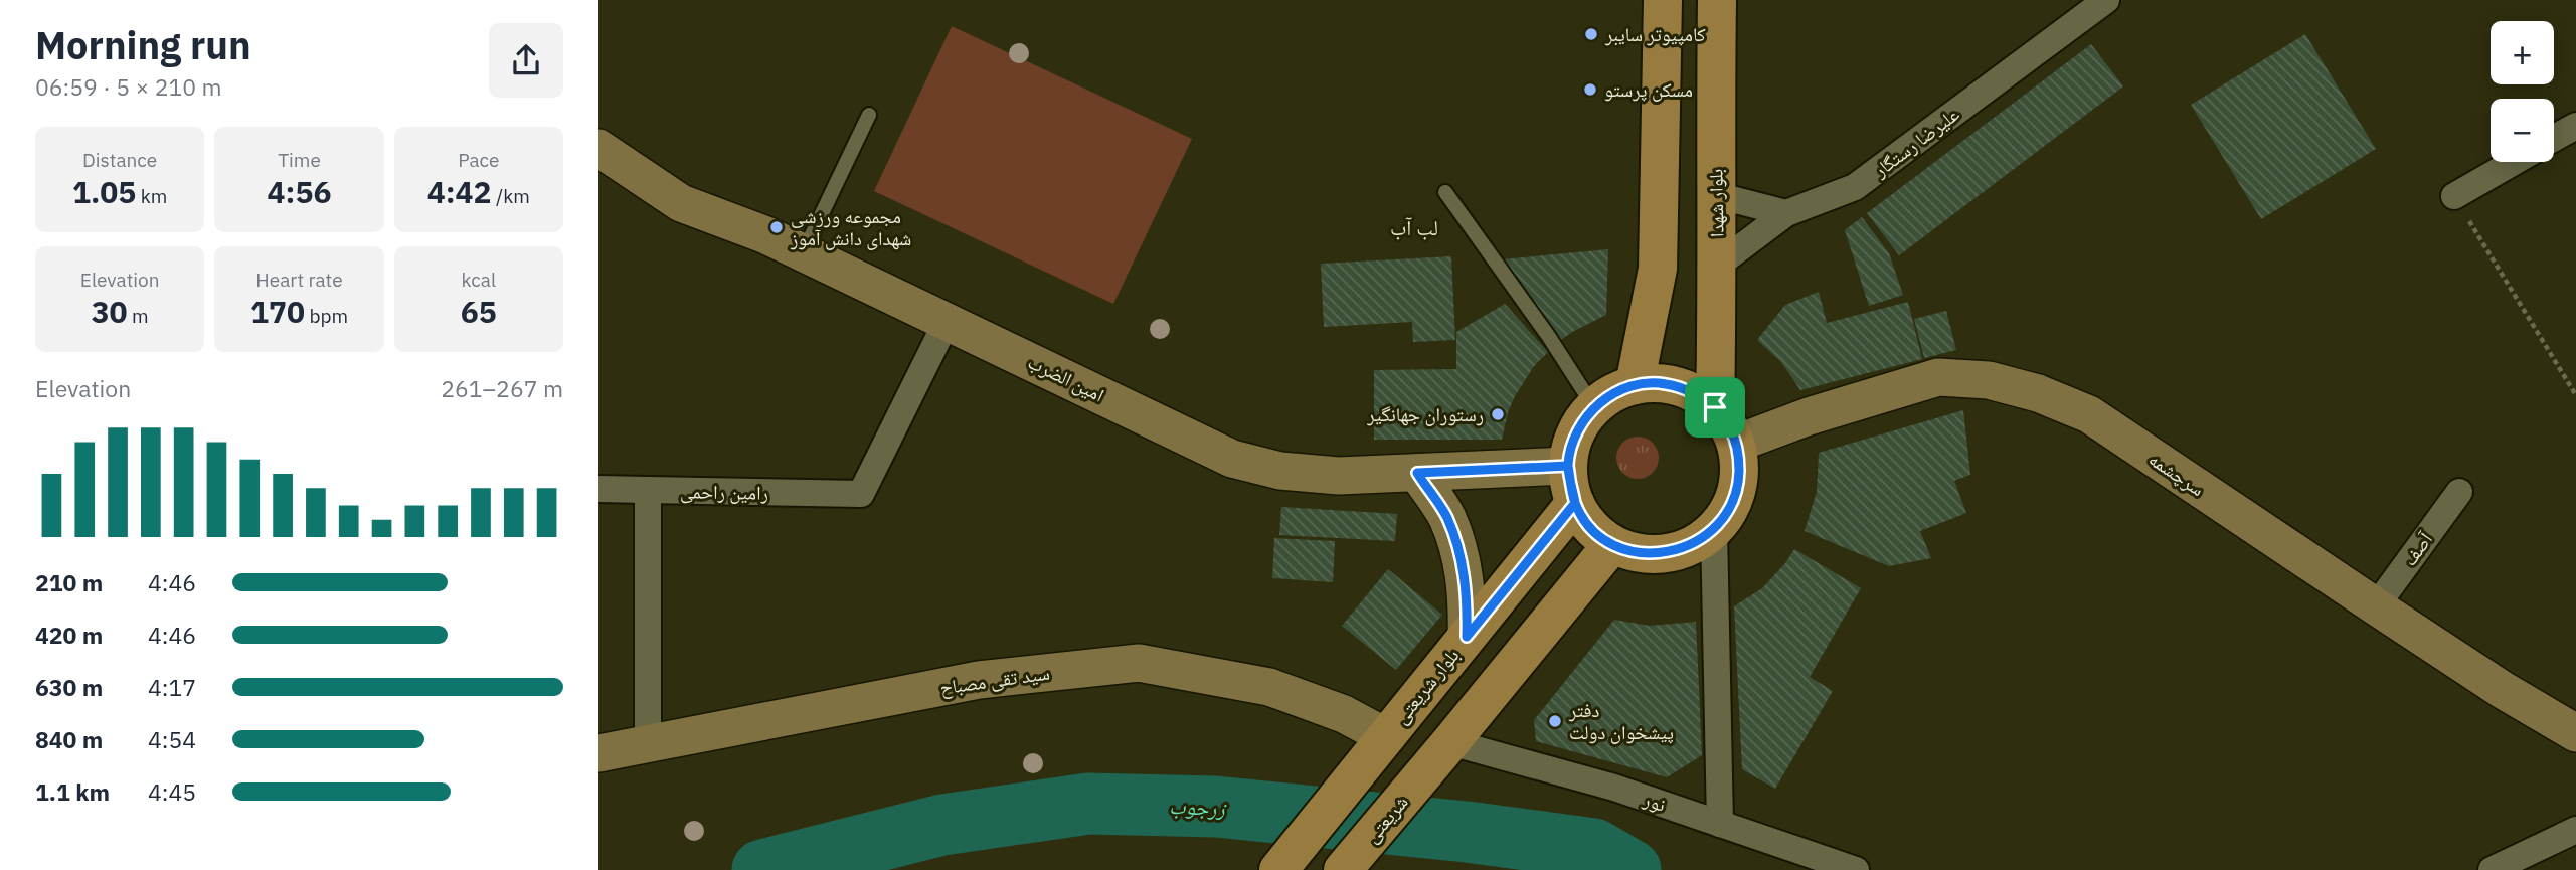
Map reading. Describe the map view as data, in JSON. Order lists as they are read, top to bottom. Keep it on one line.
{"streets":{"main road":["بلوار شهدا","امین الضرب","سرچشمه","سید تقی مصباح","بلوار شریعتی","شریعتی"],"street":["علیرضا رستگار","رامین راحمی","آصف","نور"]},"crossings":[["علیرضا رستگار","بلوار شهدا"],["بلوار شهدا","امین الضرب"],["بلوار شهدا","سرچشمه"],["بلوار شهدا","بلوار شریعتی"],["امین الضرب","سرچشمه"],["امین الضرب","رامین راحمی"],["امین الضرب","بلوار شریعتی"],["سرچشمه","آصف"],["سرچشمه","بلوار شریعتی"],["سید تقی مصباح","بلوار شریعتی"],["نور","شریعتی"]],"districts":["لب آب"],"water":["زرجوب"],"places":["کامپیوتر سایبر","مسکن پرستو","مجموعه ورزشی شهدای دانش آموز","رستوران جهانگیر","دفتر پیشخوان دولت"],"page":{"heading":["Morning run","06:59 · 5 × 210 m"],"map_buttons":["+","−"],"stats":[["Distance","1.05 km"],["Time","4:56"],["Pace","4:42 /km"],["Elevation","30 m"],["Heart rate","170 bpm"],["kcal","65"]],"chart":["Elevation","261–267 m"],"list":[{"name":"210 m","note":"4:46"},{"name":"420 m","note":"4:46"},{"name":"630 m","note":"4:17"},{"name":"840 m","note":"4:54"},{"name":"1.1 km","note":"4:45"}]}}
